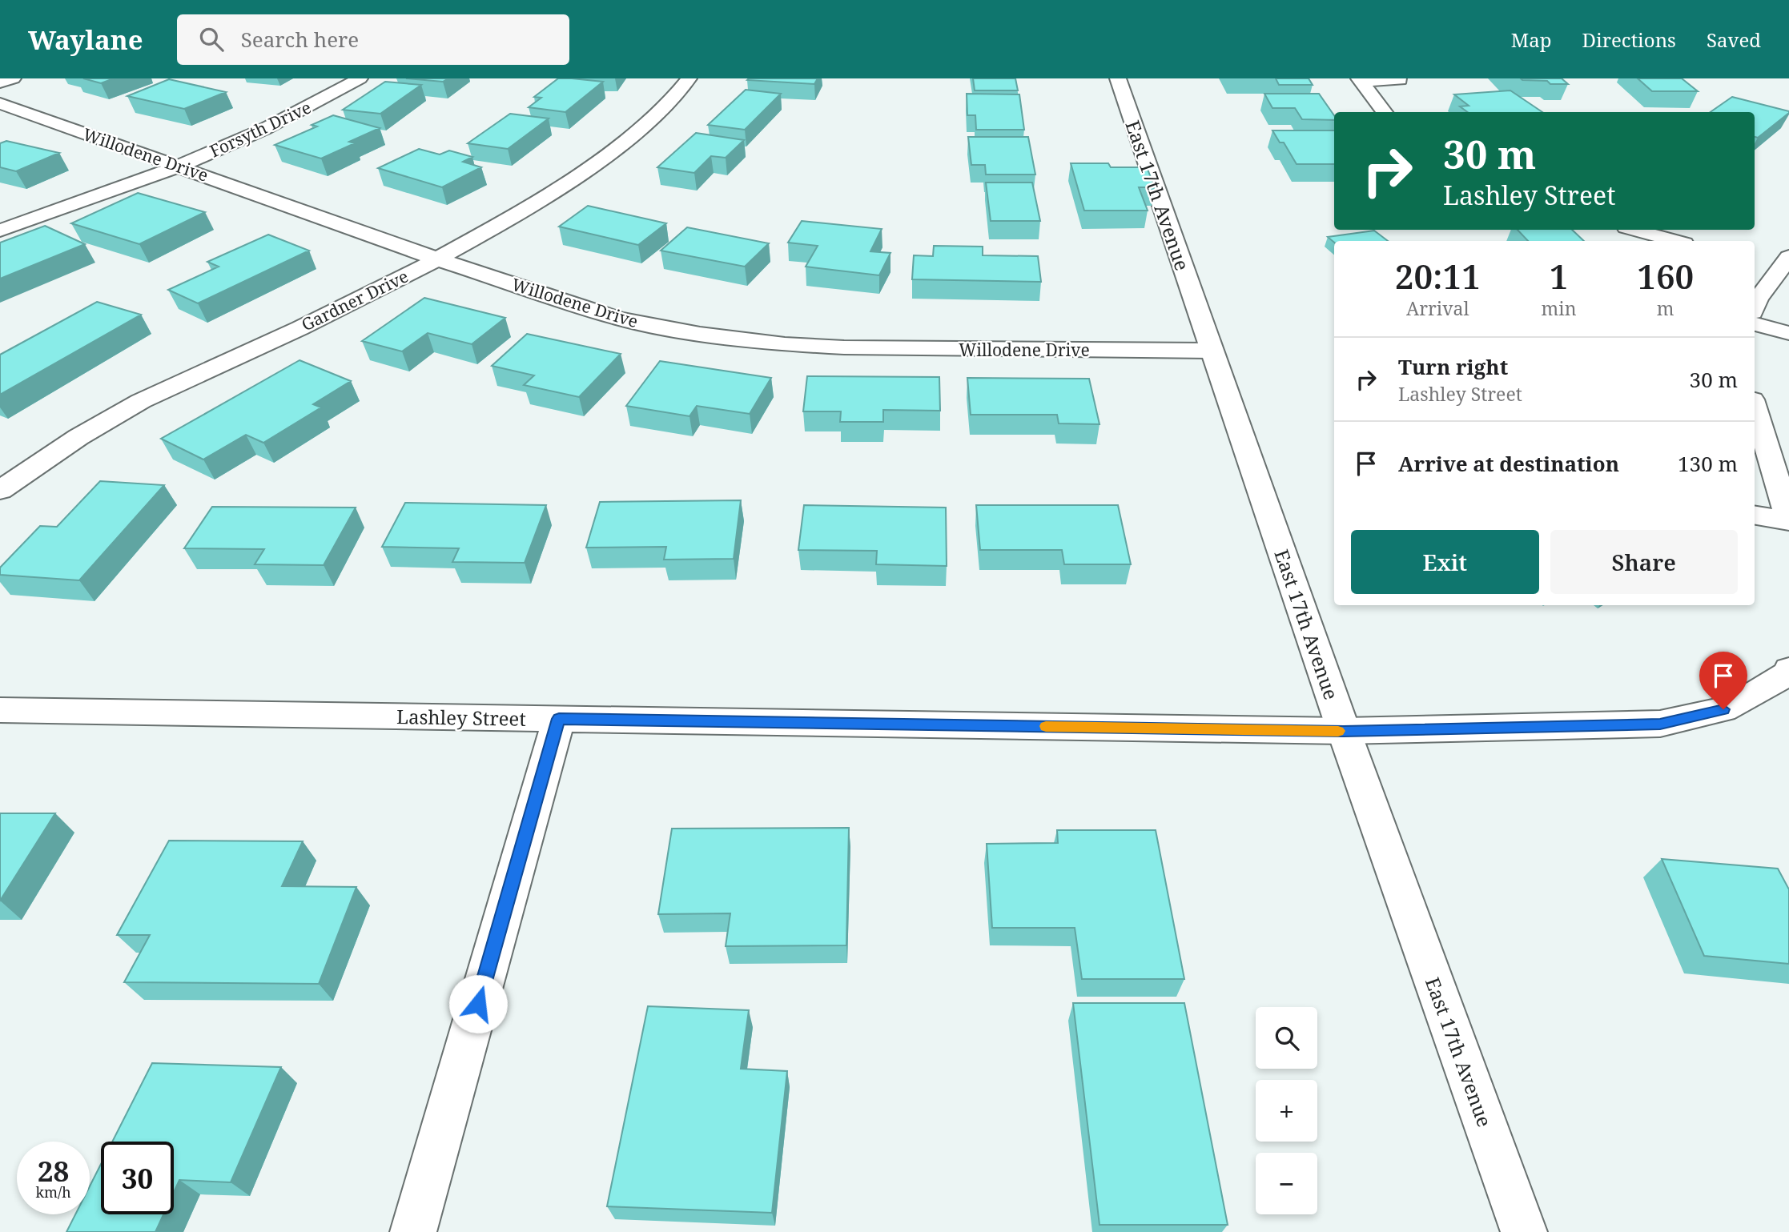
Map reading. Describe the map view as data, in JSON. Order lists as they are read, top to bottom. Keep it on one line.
{"streets":{"street":["Forsyth Drive","Willodene Drive","East 17th Avenue","Gardner Drive","Lashley Street"]},"crossings":[["Forsyth Drive","Willodene Drive"],["Willodene Drive","East 17th Avenue"],["Willodene Drive","Gardner Drive"],["East 17th Avenue","Lashley Street"]],"page":{"header":"Waylane","search":"Search here","nav":["Map","Directions","Saved"],"turn":["30 m","Lashley Street"],"eta":["20:11","Arrival","1","min","160","m"],"list":[{"name":"Turn right","note":"Lashley Street","value":"30 m"},{"name":"Arrive at destination","value":"130 m"}],"buttons":["Exit","Share"],"map_buttons":["+","−"],"speed":"28 km/h","limit":"30"}}
